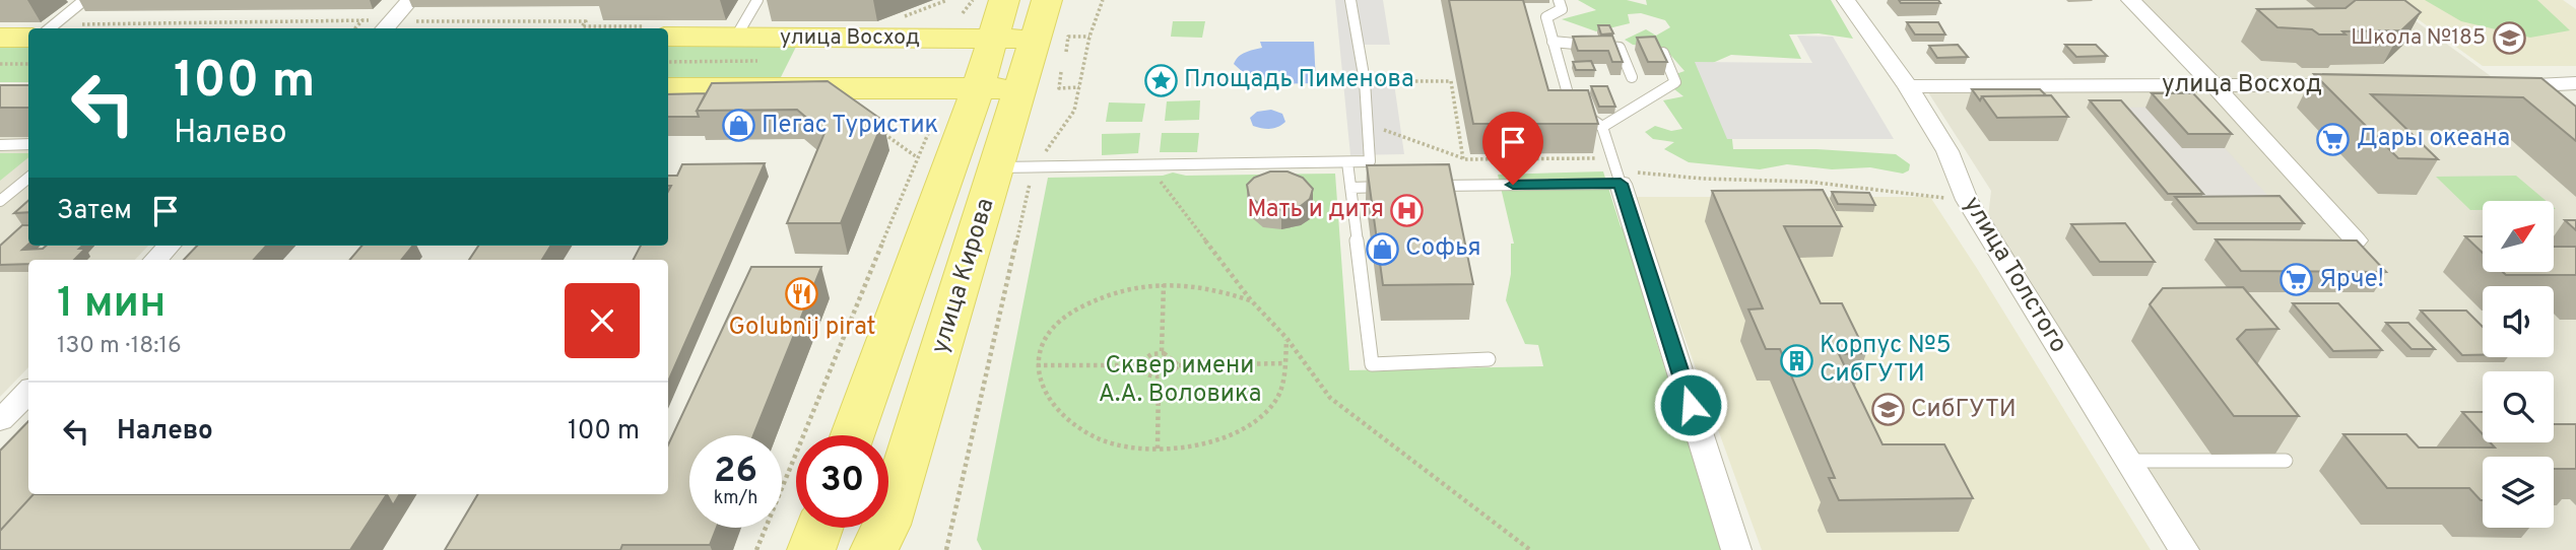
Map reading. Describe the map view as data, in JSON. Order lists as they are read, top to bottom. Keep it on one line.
{"streets":{"main road":["улица Восход","улица Кирова"],"street":["улица Толстого"]},"crossings":[["улица Восход","улица Толстого"],["улица Восход","улица Кирова"]],"parks":["Cквер имени А.А. Воловика"],"places":{"school or university":["Школа №185","СибГУТИ"],"place":["Площадь Пименова"],"shop":["Пегас Туристик","Софья"],"supermarket":["Дары океана","Ярче!"],"hospital":["Мать и дитя"],"restaurant":["Golubnij pirat"],"building":["Корпус №5 СибГУТИ"]},"north":"top right","page":{"turn":["100 m","Налево"],"then":"Затем","heading":["1 мин","130 m · 18:16"],"list":[{"name":"Налево","value":"100 m"}],"speed":"26 km/h","limit":"30"}}
